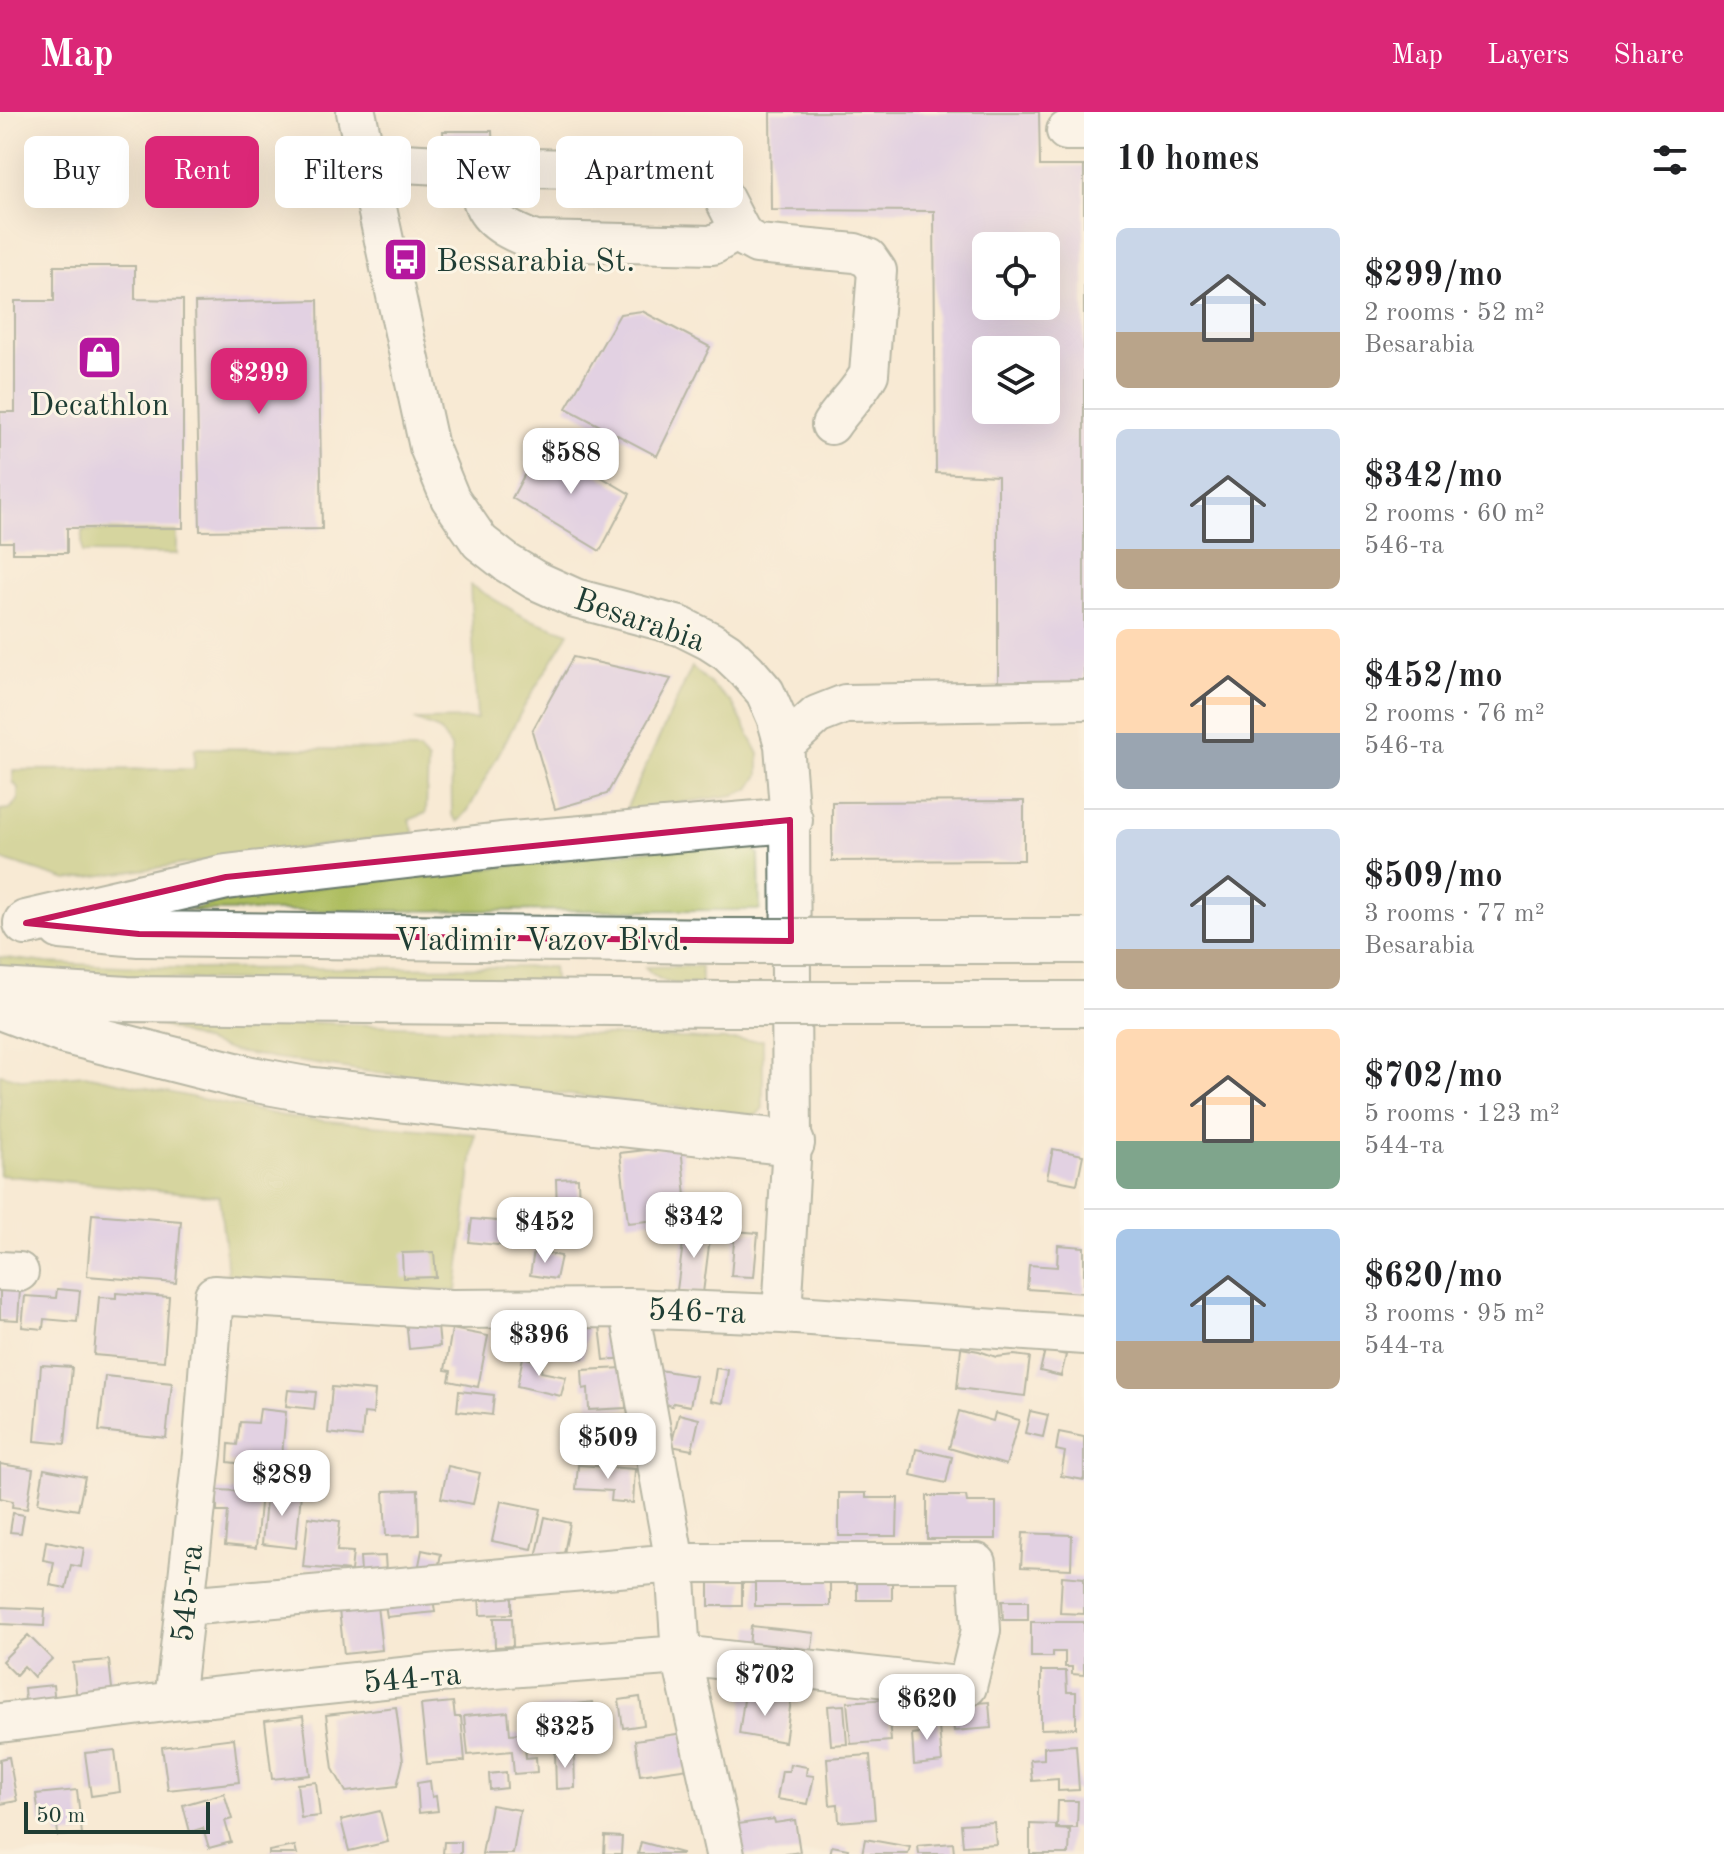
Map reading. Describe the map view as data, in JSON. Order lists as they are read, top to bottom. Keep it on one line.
{"streets":{"main road":["Vladimir Vazov Blvd."],"street":["Besarabia","546-та","545-та","544-та"]},"crossings":[["Besarabia","546-та"],["546-та","545-та"],["545-та","544-та"]],"places":{"bus stop":["Bessarabia St."],"shop":["Decathlon"]},"scale_bar":"50 m","page":{"header":"Map","nav":["Map","Layers","Share"],"heading":"10 homes","chip":["Buy","Rent","Filters","New","Apartment"],"list":[{"name":"$299/mo","note":"2 rooms · 52 m² · Besarabia"},{"name":"$342/mo","note":"2 rooms · 60 m² · 546-та"},{"name":"$452/mo","note":"2 rooms · 76 m² · 546-та"},{"name":"$509/mo","note":"3 rooms · 77 m² · Besarabia"},{"name":"$702/mo","note":"5 rooms · 123 m² · 544-та"},{"name":"$620/mo","note":"3 rooms · 95 m² · 544-та"}],"price":["$299","$588","$342","$452","$396","$509","$289","$702","$620","$325"],"scale":"50 m"}}
